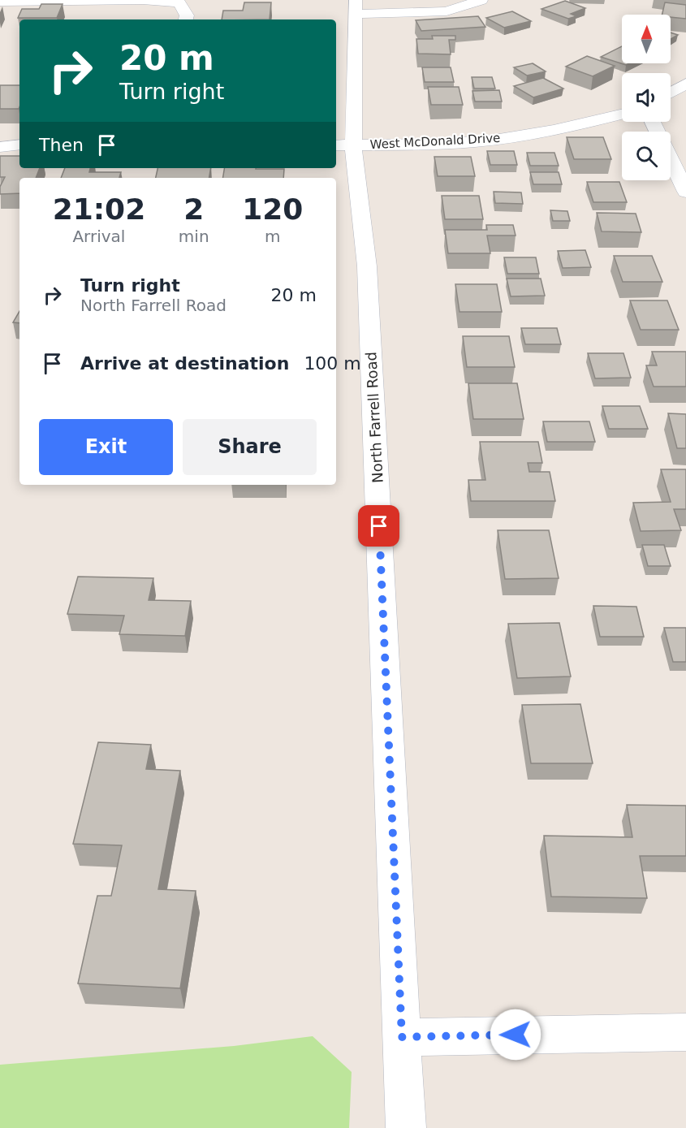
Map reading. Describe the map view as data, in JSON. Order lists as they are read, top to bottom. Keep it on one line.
{"streets":{"street":["West McDonald Drive","North Farrell Road"]},"crossings":[["West McDonald Drive","North Farrell Road"]],"north":"top","page":{"turn":["20 m","Turn right"],"then":"Then","eta":["21:02","Arrival","2","min","120","m"],"list":[{"name":"Turn right","note":"North Farrell Road","value":"20 m"},{"name":"Arrive at destination","value":"100 m"}],"buttons":["Exit","Share"]}}
